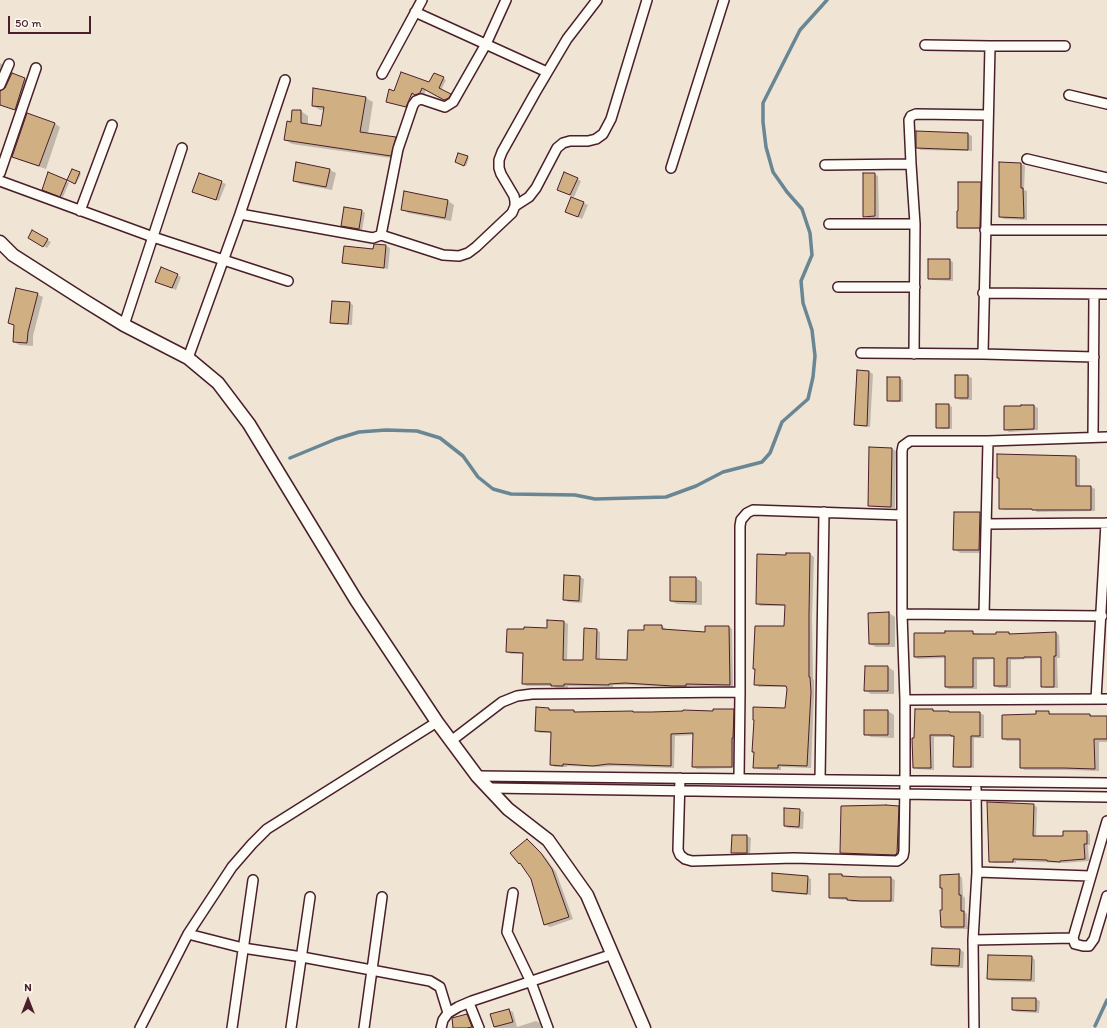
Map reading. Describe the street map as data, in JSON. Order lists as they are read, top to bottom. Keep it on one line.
{"scale_bar":"50 m","north":"top"}
